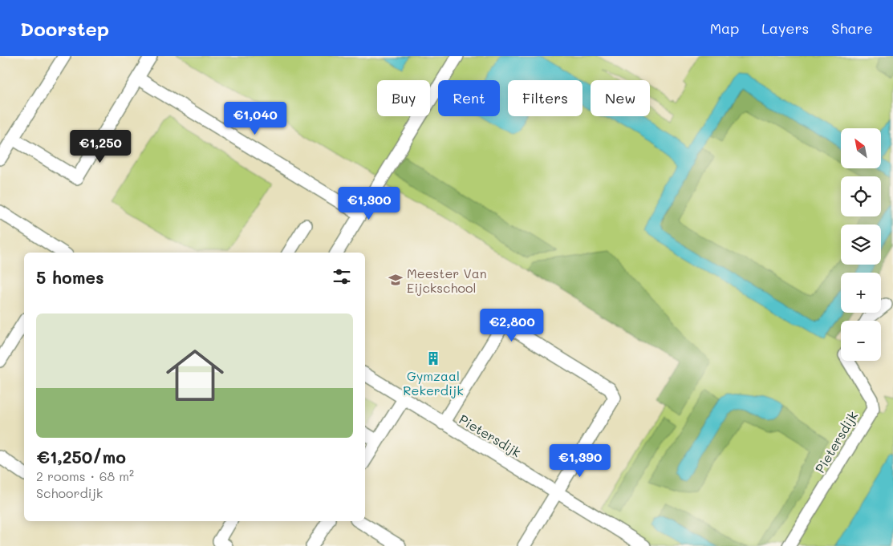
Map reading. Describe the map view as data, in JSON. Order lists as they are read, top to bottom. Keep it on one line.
{"streets":{"street":["Pietersdijk"]},"places":{"school or university":["Meester Van Eijckschool"],"building":["Gymzaal Rekerdijk"]},"north":"top left","page":{"header":"Doorstep","nav":["Map","Layers","Share"],"chip":["Buy","Rent","Filters","New"],"price":["€1,040","€1,250","€1,300","€2,800","€1,390"],"map_buttons":["+","−"],"heading":"5 homes","list":[{"name":"€1,250/mo","note":"2 rooms · 68 m² · Schoordijk"}]}}
